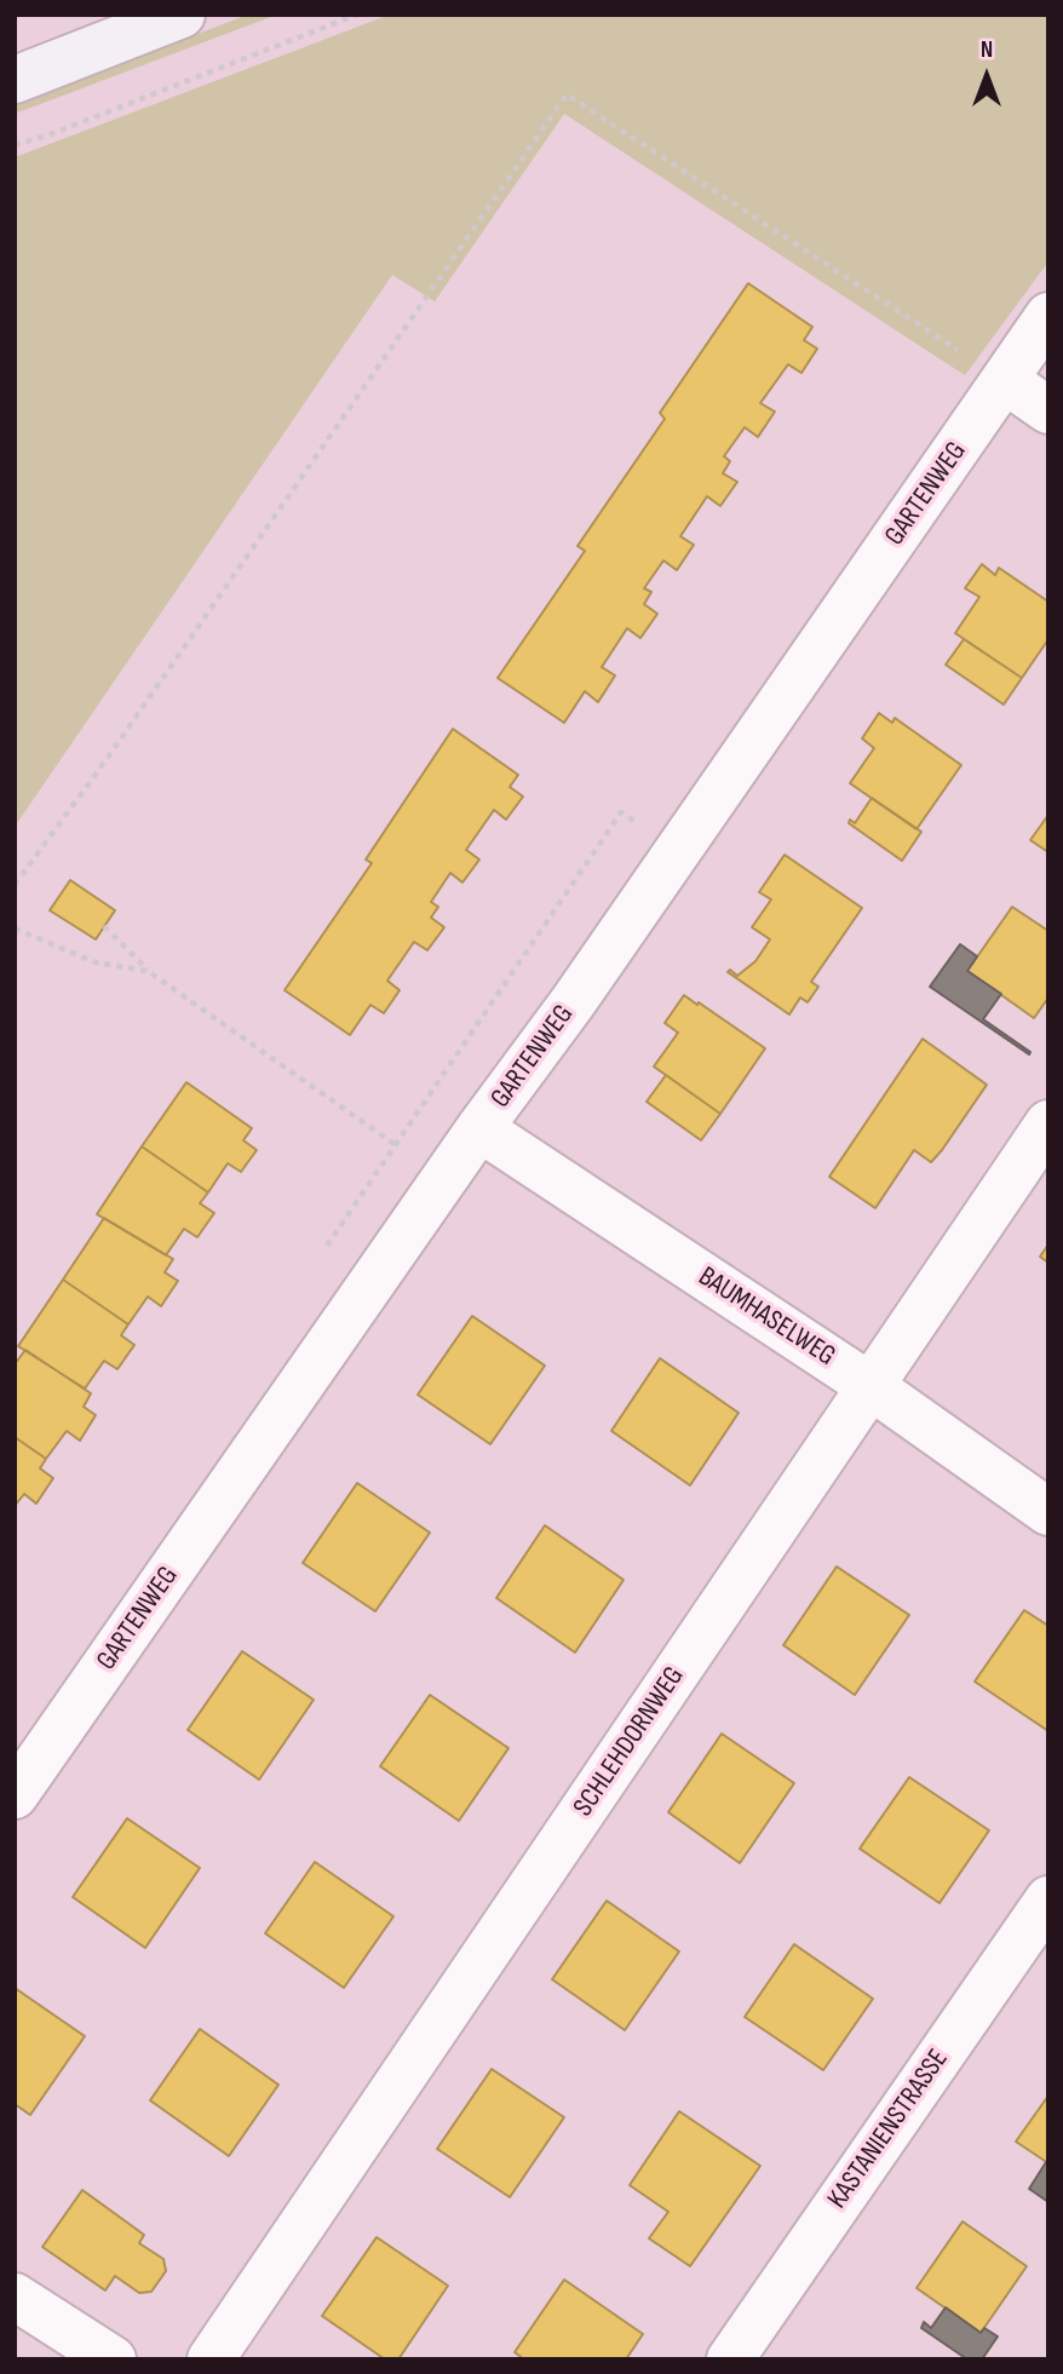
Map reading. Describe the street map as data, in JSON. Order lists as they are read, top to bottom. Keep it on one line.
{"streets":{"street":["GARTENWEG","BAUMHASELWEG","SCHLEHDORNWEG","KASTANIENSTRASSE"]},"crossings":[["GARTENWEG","BAUMHASELWEG"],["BAUMHASELWEG","SCHLEHDORNWEG"]],"north":"top"}
